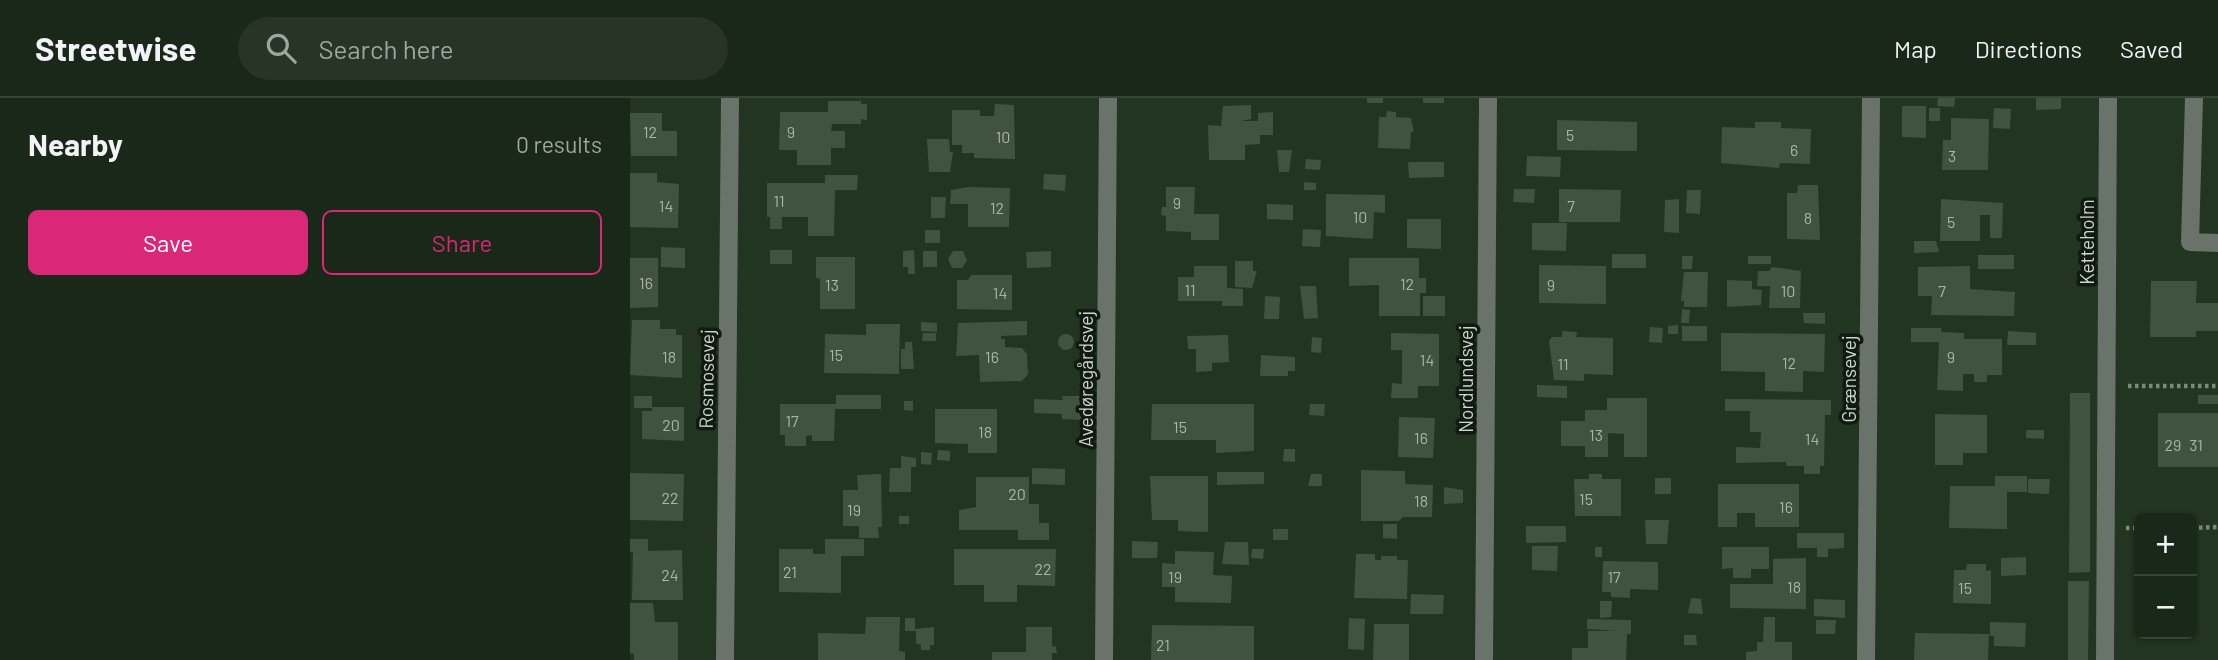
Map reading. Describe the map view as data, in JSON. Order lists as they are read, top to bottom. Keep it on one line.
{"streets":{"street":["Ketteholm","Rosmosevej","Avedøregårdsvej","Nordlundsvej","Grænsevej"]},"house_numbers":["12","9","5","10","6","3","11","9","14","7","12","10","8","5","16","12","13","9","11","10","7","14","15","18","16","9","14","12","11","17","20","15","18","13","16","14","29","31","20","22","15","18","16","19","22","21","24","19","17","18","15","21"],"page":{"header":"Streetwise","search":"Search here","nav":["Map","Directions","Saved"],"heading":["Nearby","0 results"],"buttons":["Save","Share"],"map_buttons":["+","−"]}}
